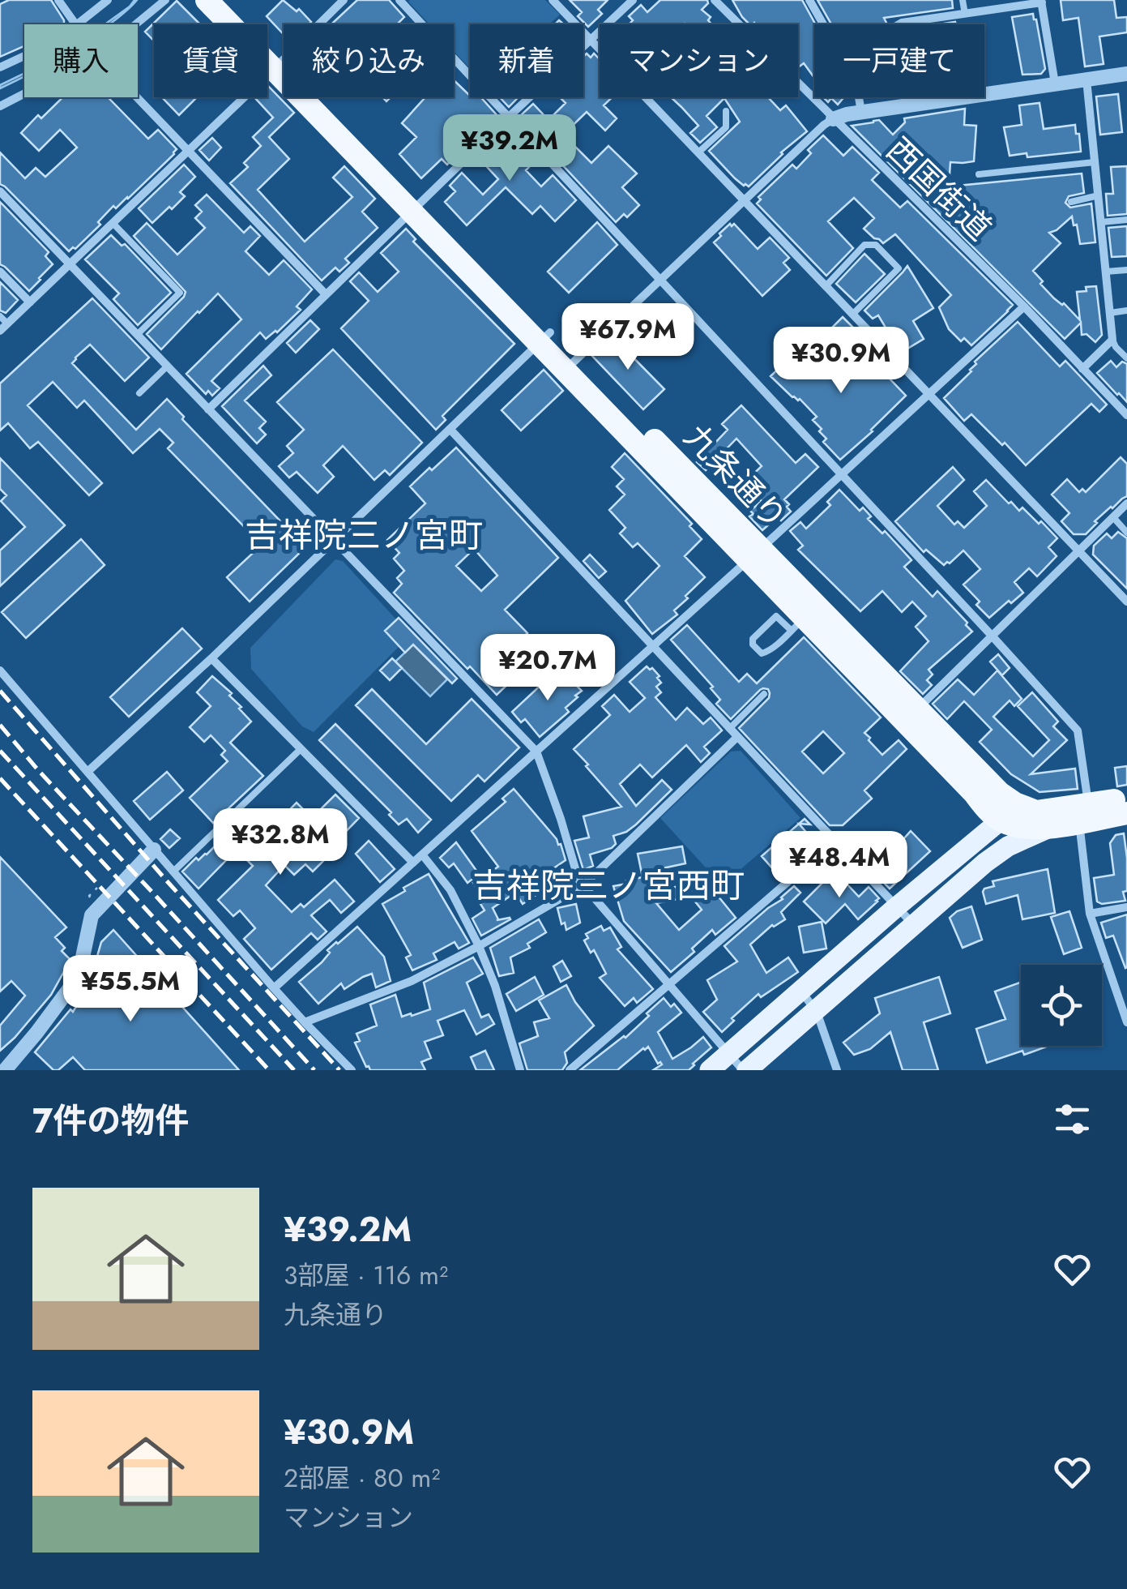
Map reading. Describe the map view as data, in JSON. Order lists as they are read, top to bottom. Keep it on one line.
{"streets":{"highway":["九条通り"],"street":["西国街道"]},"districts":["吉祥院三ノ宮町","吉祥院三ノ宮西町"],"page":{"chip":["購入","賃貸","絞り込み","新着","マンション","一戸建て"],"price":["¥39.2M","¥67.9M","¥30.9M","¥20.7M","¥32.8M","¥48.4M","¥55.5M"],"heading":"7件の物件","list":[{"name":"¥39.2M","note":"3部屋 · 116 m² · 九条通り"},{"name":"¥30.9M","note":"2部屋 · 80 m² · マンション"}]}}
